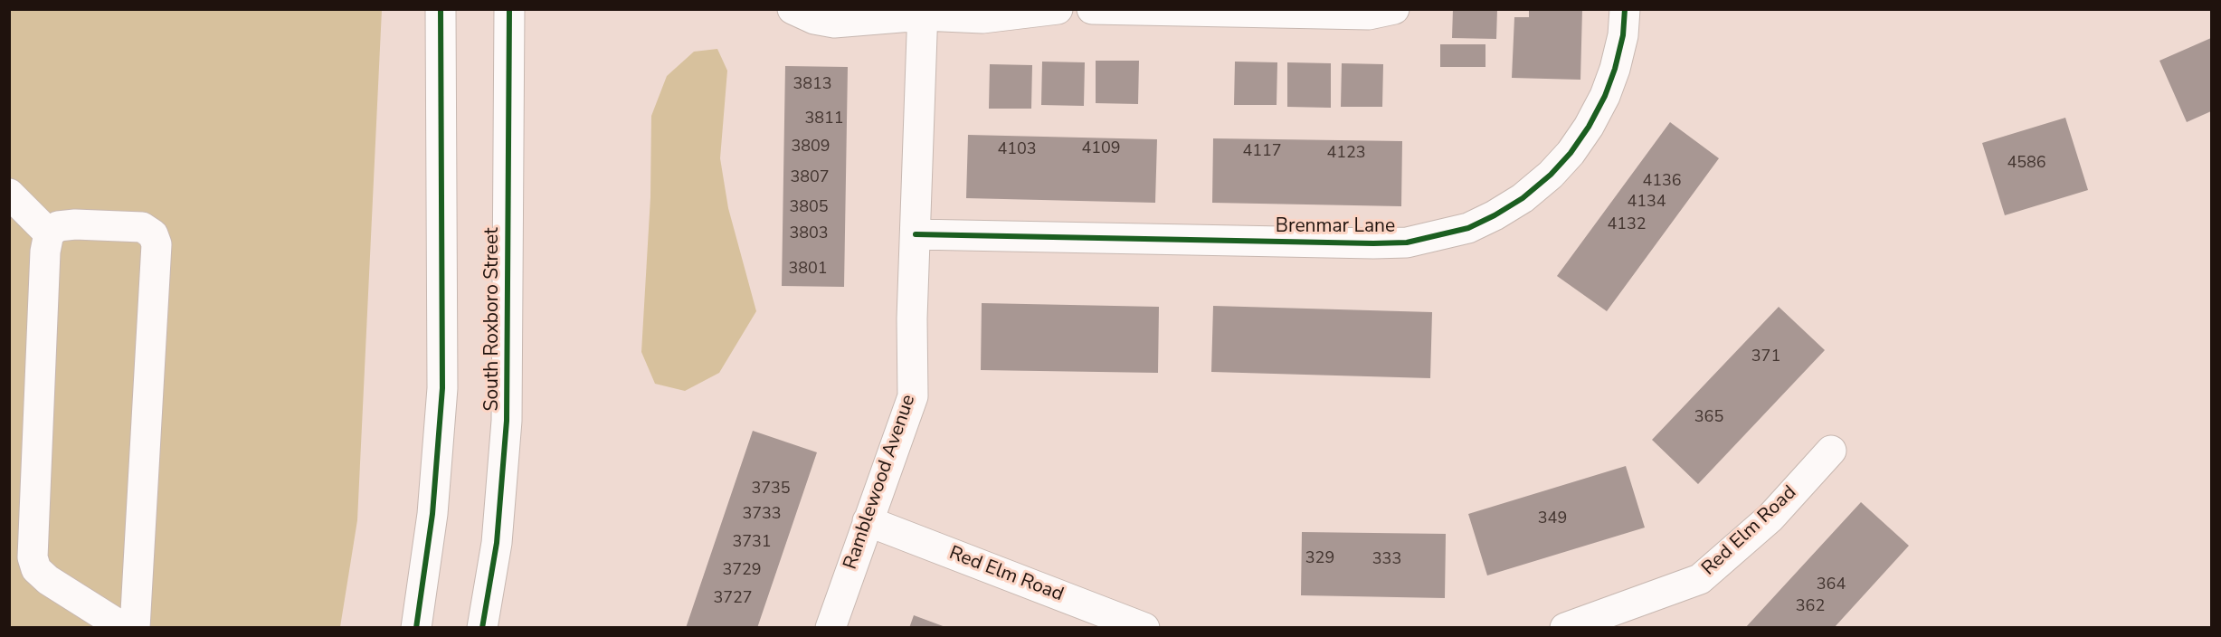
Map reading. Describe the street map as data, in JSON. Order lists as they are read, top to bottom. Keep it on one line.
{"streets":{"street":["Brenmar Lane","South Roxboro Street","Ramblewood Avenue","Red Elm Road"]},"crossings":[["Brenmar Lane","Ramblewood Avenue"],["Ramblewood Avenue","Red Elm Road"]],"house_numbers":["3813","3811","3809","4109","4103","4117","4123","4586","3807","4136","4134","3805","4132","3803","3801","371","365","3735","3733","349","3731","329","333","3729","364","3727","362"]}
